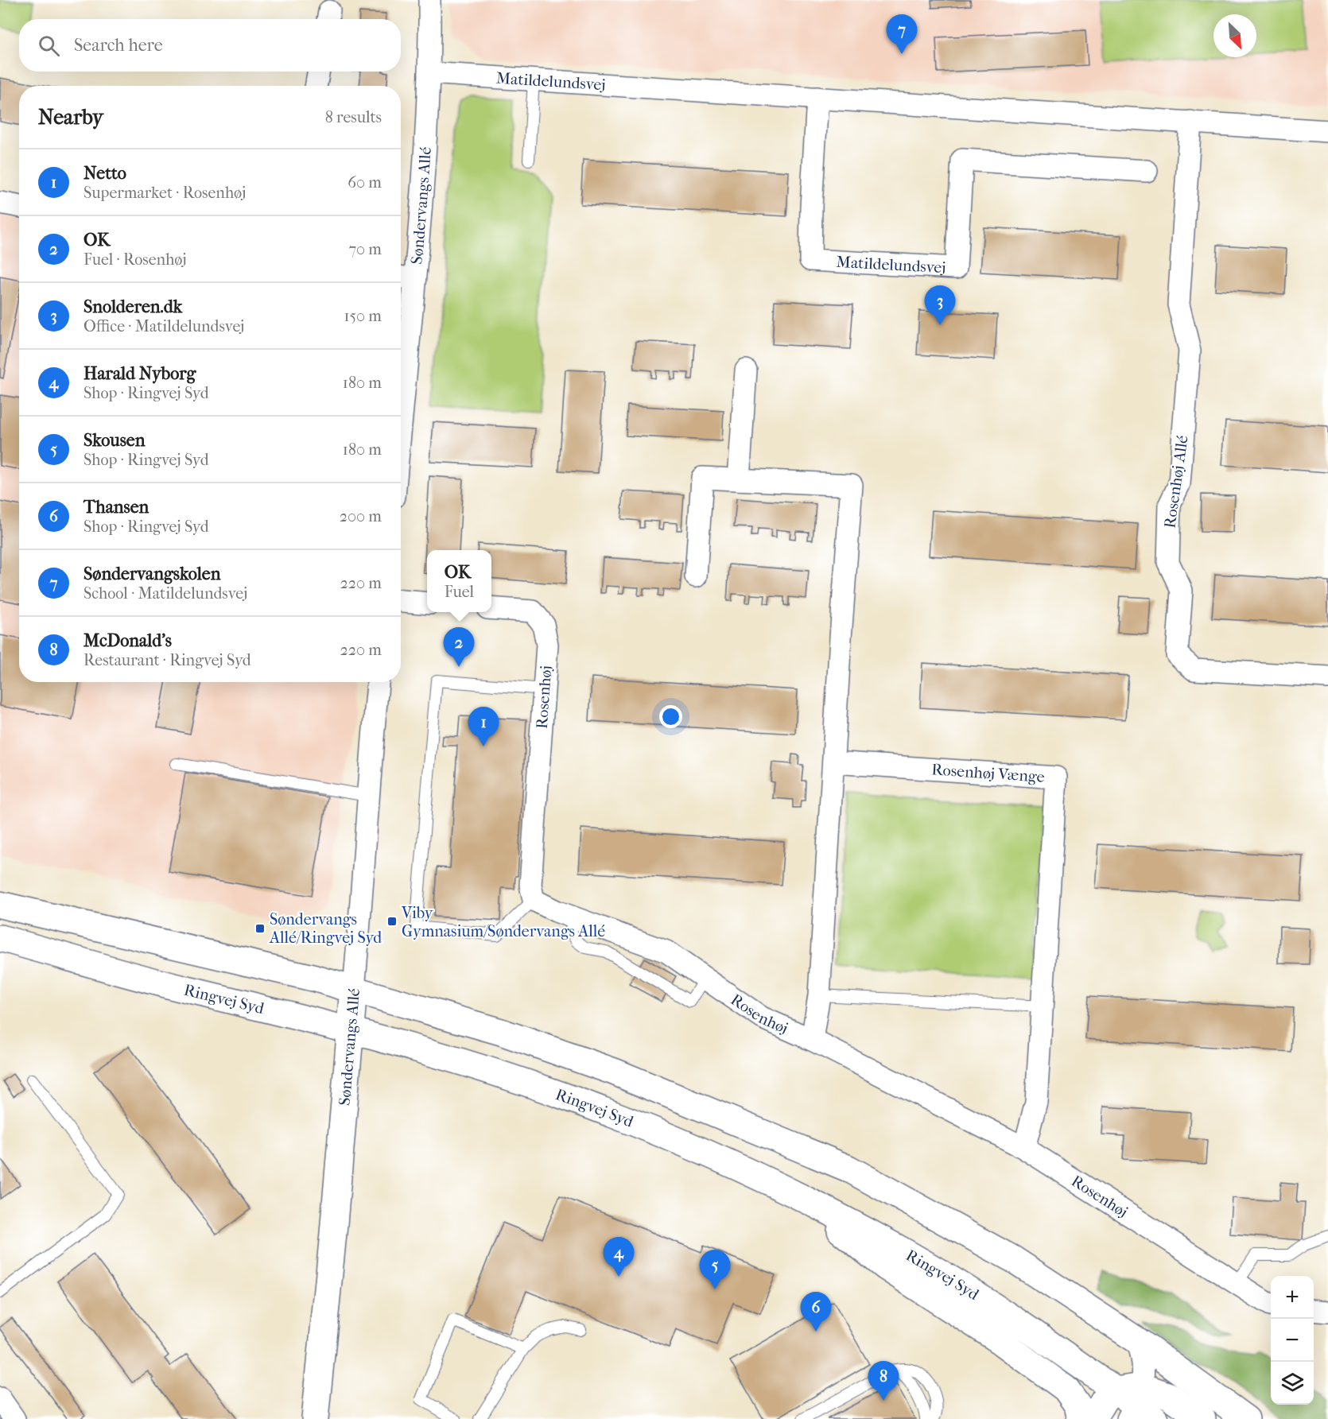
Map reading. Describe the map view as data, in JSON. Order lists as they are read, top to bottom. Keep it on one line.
{"streets":{"main road":["Søndervangs Allé","Ringvej Syd"],"street":["Matildelundsvej","Rosenhøj Allé","Rosenhøj","Rosenhøj Vænge"]},"crossings":[["Matildelundsvej","Søndervangs Allé"],["Matildelundsvej","Rosenhøj Allé"],["Søndervangs Allé","Ringvej Syd"],["Rosenhøj","Rosenhøj Vænge"]],"places":{"transit":["Viby Gymnasium/Søndervangs Allé","Søndervangs Allé/Ringvej Syd"]},"north":"bottom right","page":{"pins":["7","3","2","1","4","5","6","8"],"search":"Search here","heading":["Nearby","8 results"],"list":[{"mark":"1","name":"Netto","note":"Supermarket · Rosenhøj","value":"60 m"},{"mark":"2","name":"OK","note":"Fuel · Rosenhøj","value":"70 m"},{"mark":"3","name":"Snolderen.dk","note":"Office · Matildelundsvej","value":"150 m"},{"mark":"4","name":"Harald Nyborg","note":"Shop · Ringvej Syd","value":"180 m"},{"mark":"5","name":"Skousen","note":"Shop · Ringvej Syd","value":"180 m"},{"mark":"6","name":"Thansen","note":"Shop · Ringvej Syd","value":"200 m"},{"mark":"7","name":"Søndervangskolen","note":"School · Matildelundsvej","value":"220 m"},{"mark":"8","name":"McDonald's","note":"Restaurant · Ringvej Syd","value":"220 m"}],"popup":["OK","Fuel"],"map_buttons":["+","−"]}}
